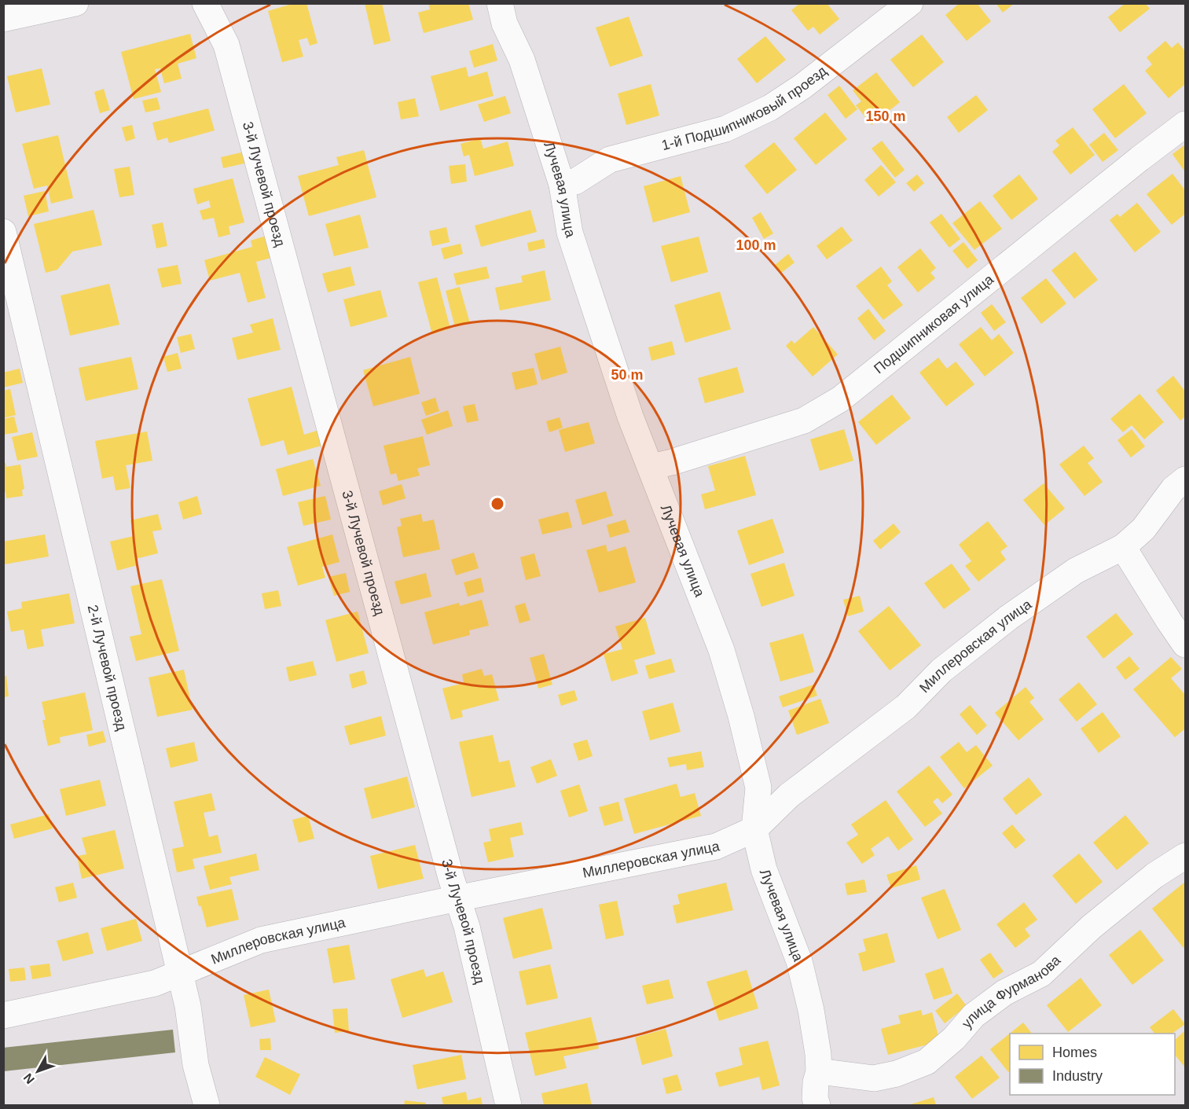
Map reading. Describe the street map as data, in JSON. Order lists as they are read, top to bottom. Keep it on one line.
{"streets":{"street":["1-й Подшипниковый проезд","3-й Лучевой проезд","Лучевая улица","Подшипниковая улица","Миллеровская улица","2-й Лучевой проезд","улица Фурманова"]},"crossings":[["1-й Подшипниковый проезд","Лучевая улица"],["3-й Лучевой проезд","Миллеровская улица"],["Лучевая улица","Подшипниковая улица"],["Лучевая улица","Миллеровская улица"],["Лучевая улица","улица Фурманова"],["Миллеровская улица","2-й Лучевой проезд"]],"legend":["Homes","Industry"],"north":"bottom left","rings":["150 m","100 m","50 m"]}
